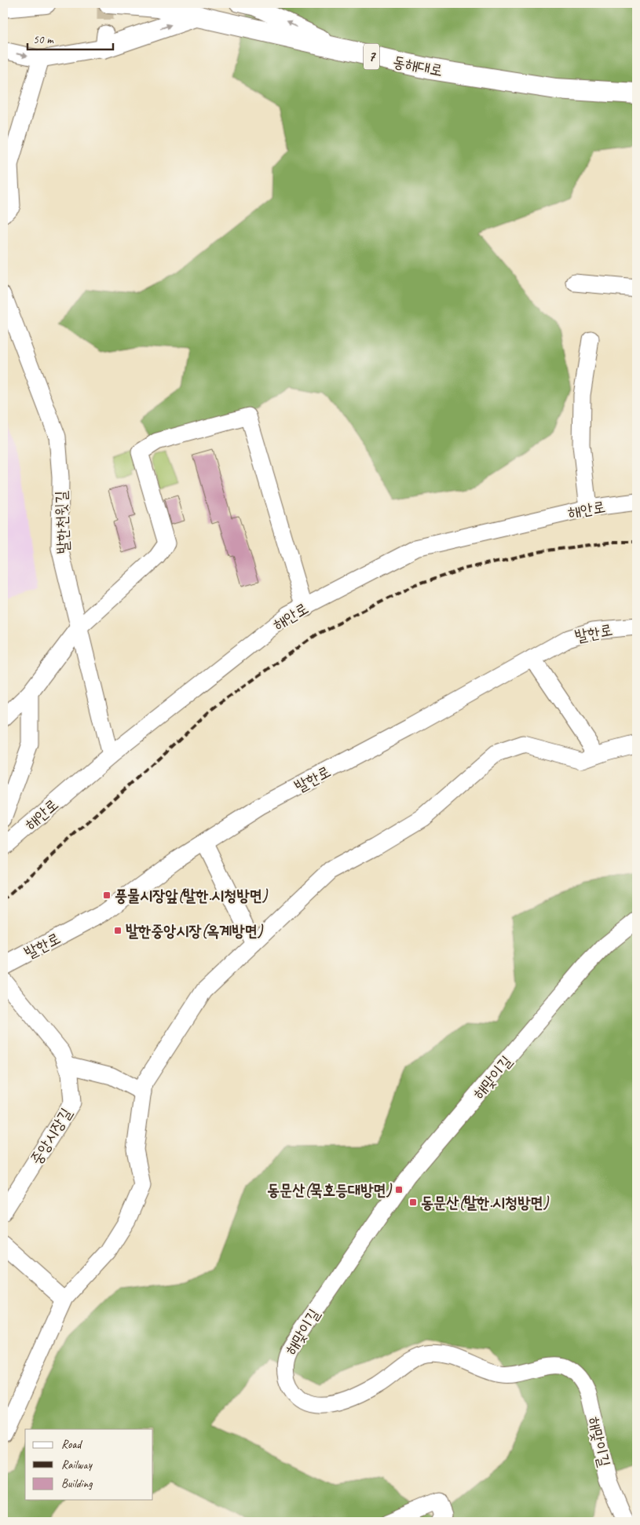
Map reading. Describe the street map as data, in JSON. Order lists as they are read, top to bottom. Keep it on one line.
{"streets":{"main road":["7","동해대로"],"street":["해안로","발한천윗길","발한로","해맞이길","중앙시장길"]},"crossings":[["해안로","발한천윗길"]],"places":{"transit":["풍물시장앞(발한.시청방면)","발한중앙시장(옥계방면)","동문산(묵호등대방면)","동문산(발한.시청방면)"]},"legend":["Road","Railway","Building"],"scale_bar":"50 m"}
